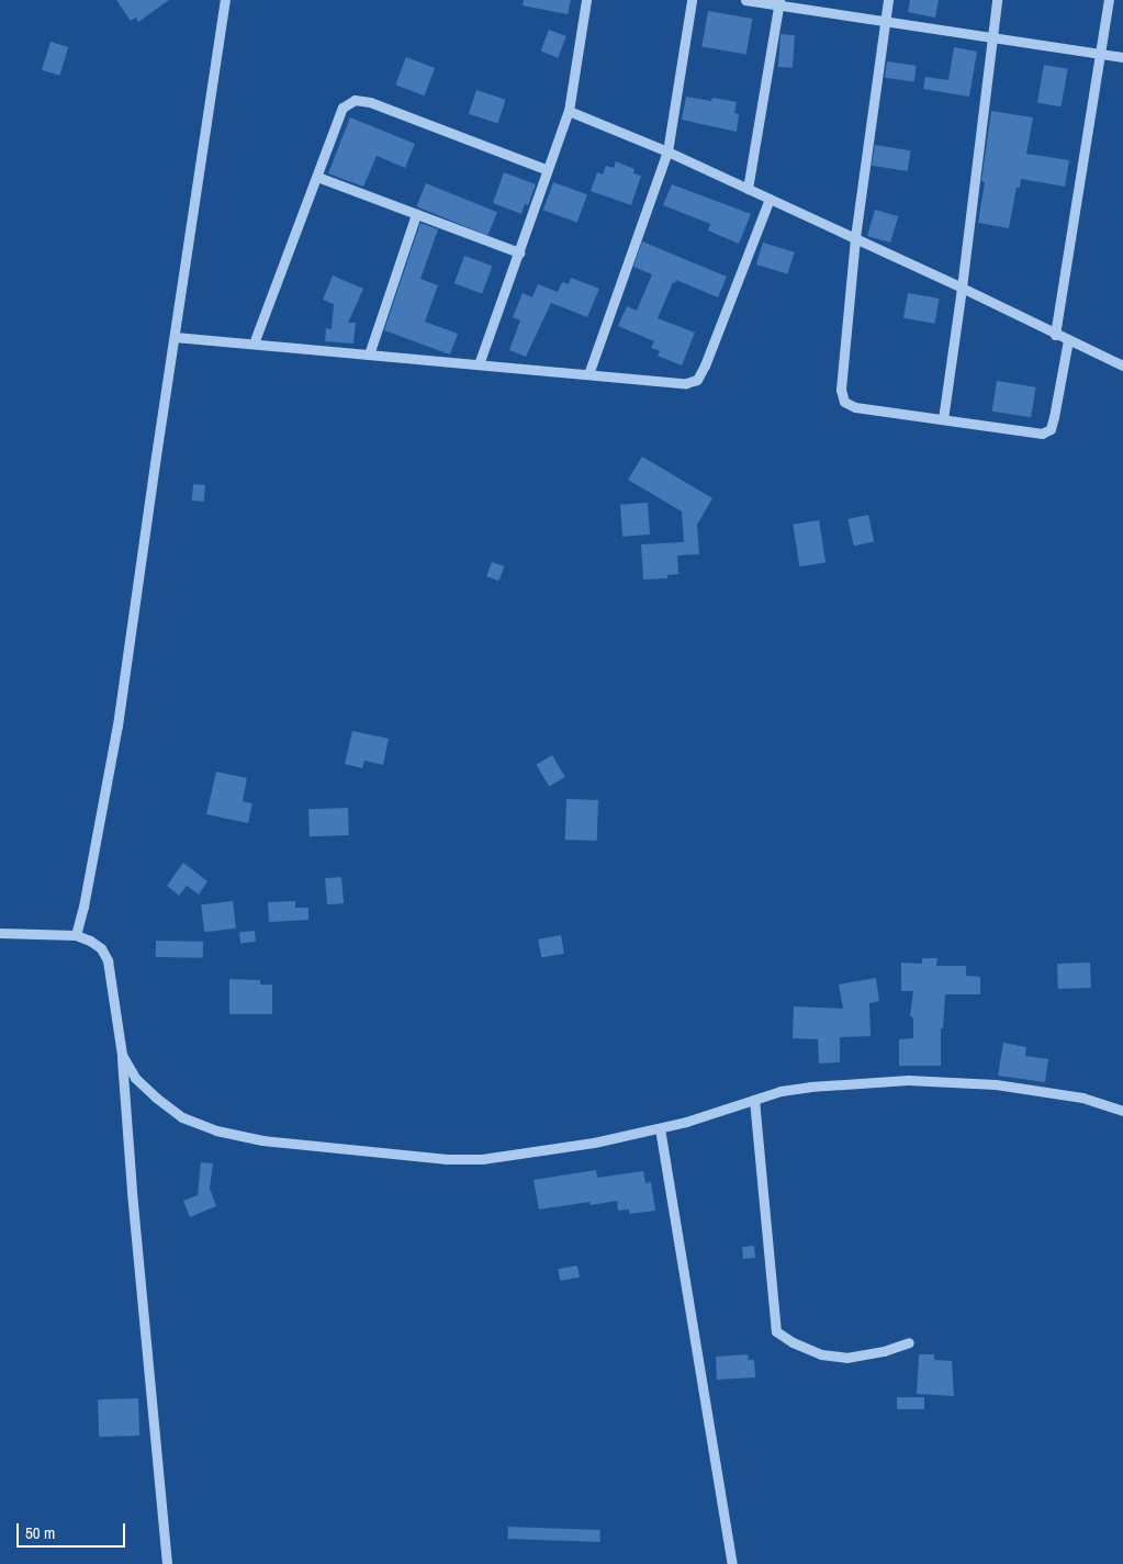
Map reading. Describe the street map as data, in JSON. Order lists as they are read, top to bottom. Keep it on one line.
{"scale_bar":"50 m"}
